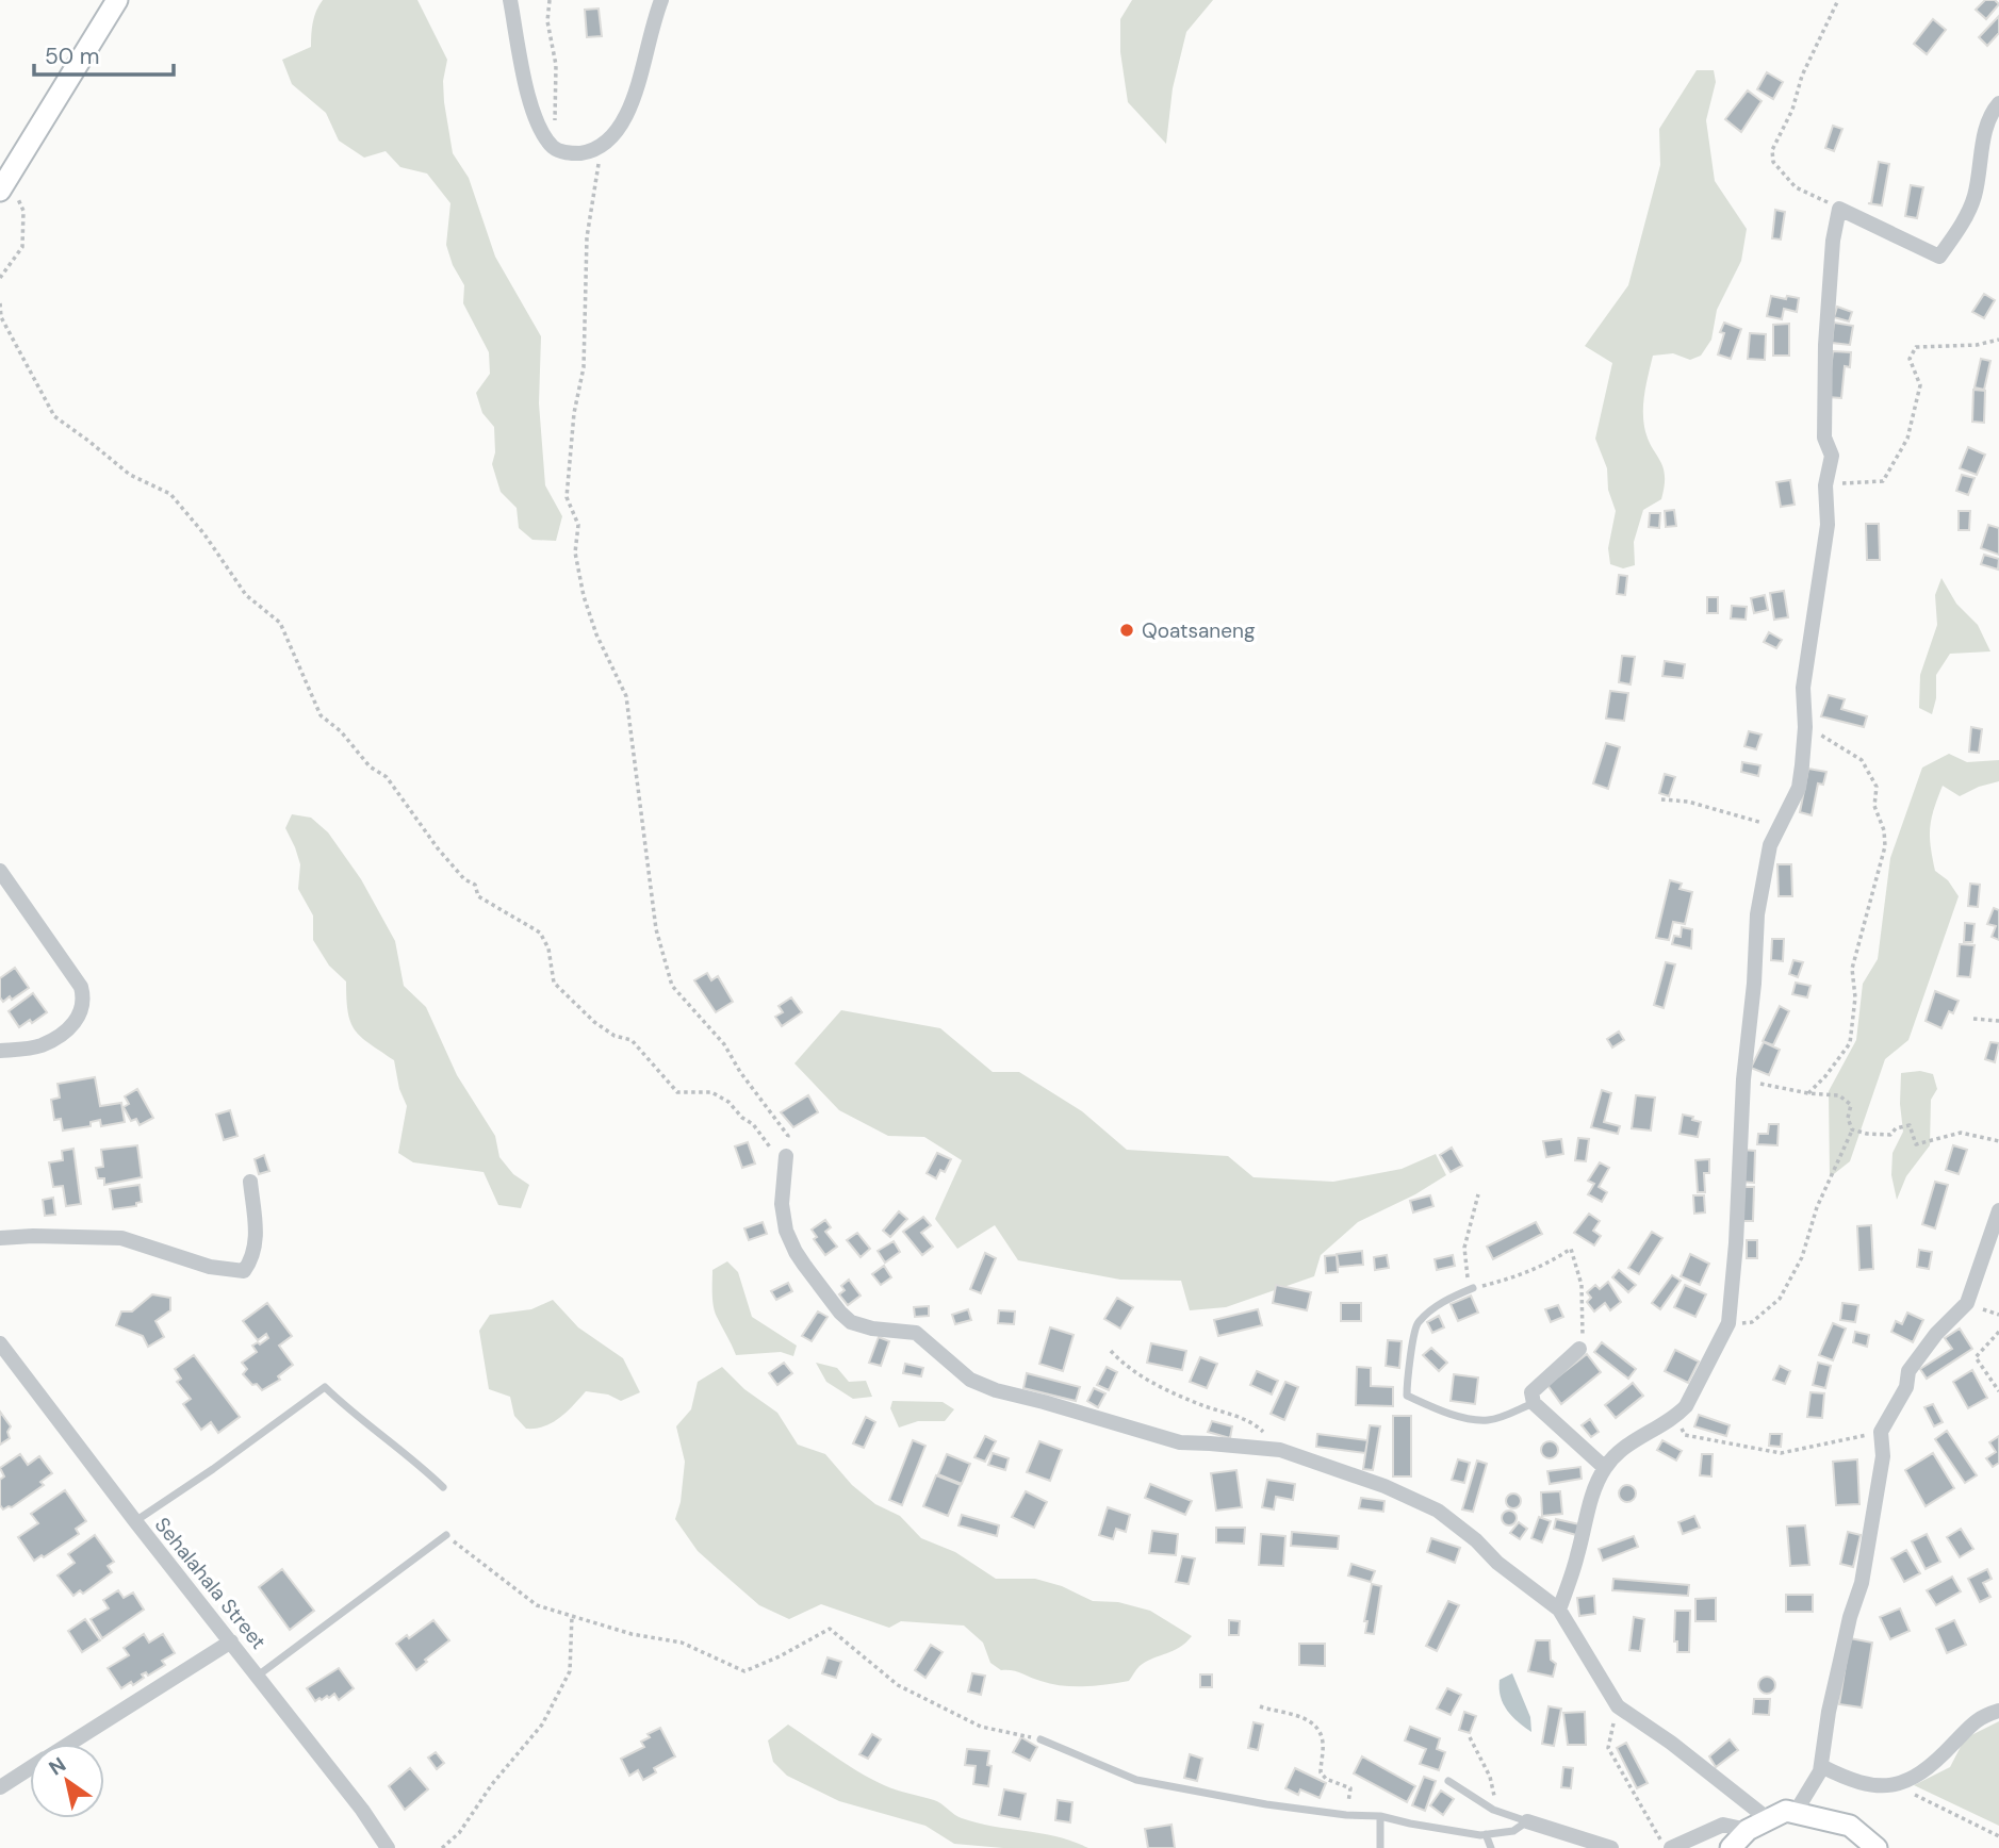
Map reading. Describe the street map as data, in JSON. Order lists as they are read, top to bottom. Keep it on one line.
{"streets":{"street":["Sehalahala Street"]},"places":["Qoatsaneng"],"scale_bar":"50 m","north":"top left"}
